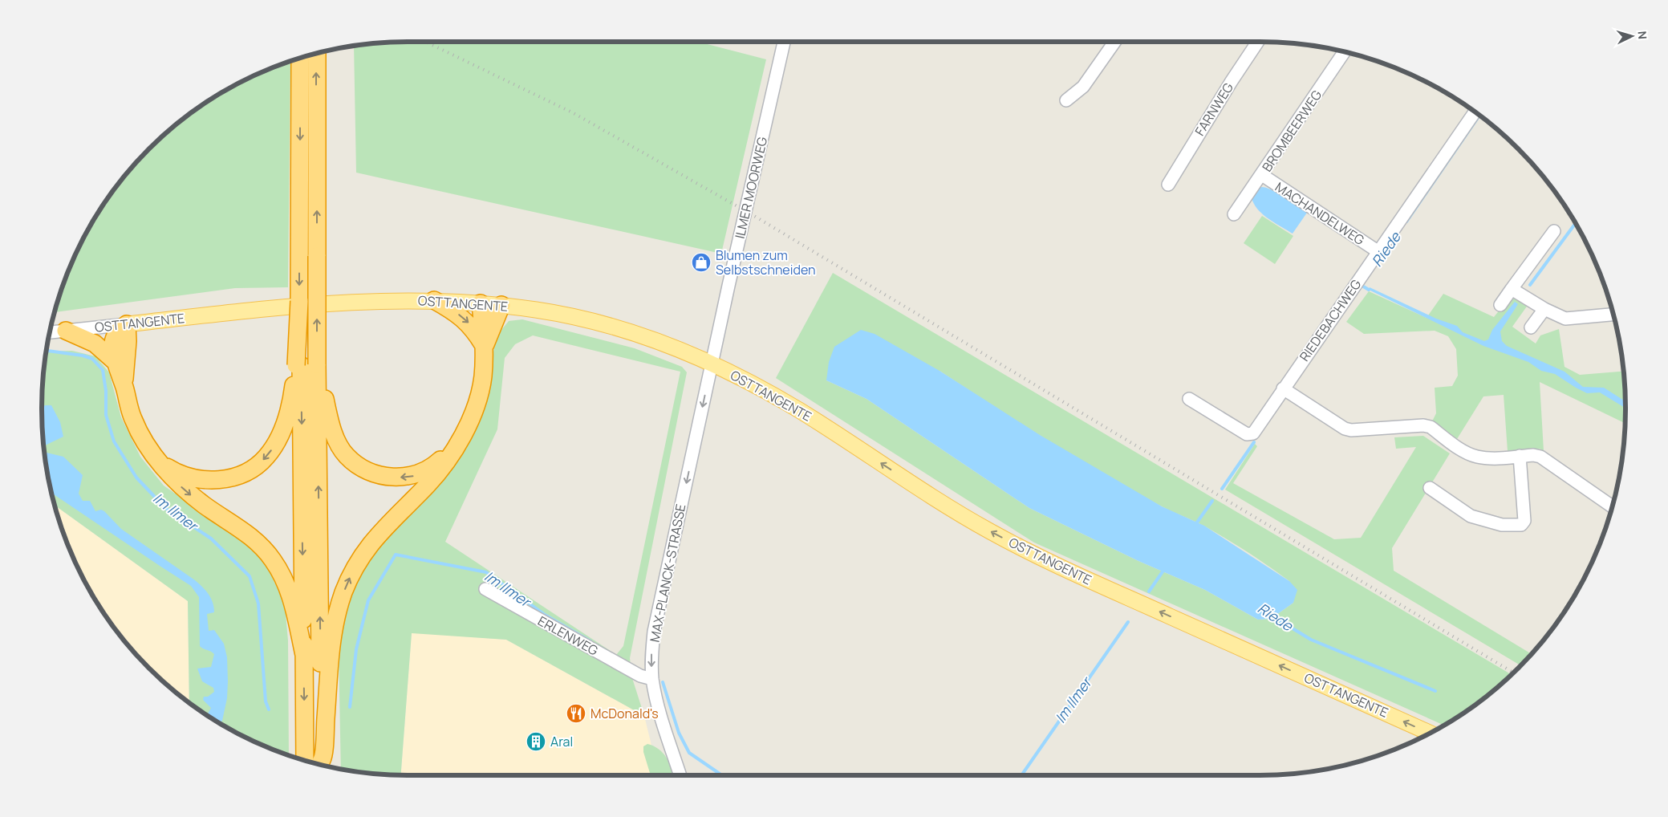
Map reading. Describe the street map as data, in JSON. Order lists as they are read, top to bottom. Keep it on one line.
{"streets":{"main road":["OSTTANGENTE"],"street":["FARNWEG","BROMBEERWEG","ILMER MOORWEG","MACHANDELWEG","RIEDEBACHWEG","MAX-PLANCK-STRASSE","ERLENWEG"]},"crossings":[["BROMBEERWEG","MACHANDELWEG"],["ILMER MOORWEG","OSTTANGENTE"],["ILMER MOORWEG","MAX-PLANCK-STRASSE"],["MACHANDELWEG","RIEDEBACHWEG"],["OSTTANGENTE","MAX-PLANCK-STRASSE"],["MAX-PLANCK-STRASSE","ERLENWEG"]],"one_way":["OSTTANGENTE","MAX-PLANCK-STRASSE"],"water":["Riede","Im Ilmer"],"places":{"shop":["Blumen zum Selbstschneiden"],"restaurant":["McDonald's"],"building":["Aral"]},"north":"right"}
